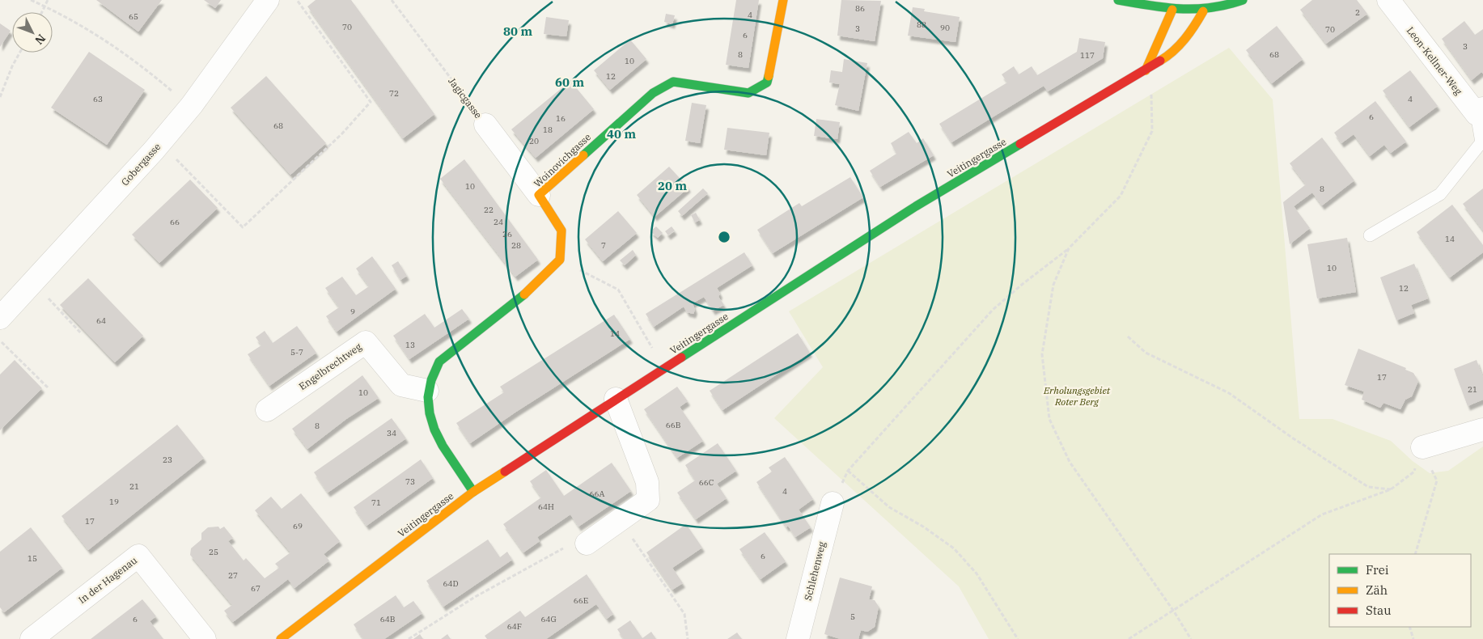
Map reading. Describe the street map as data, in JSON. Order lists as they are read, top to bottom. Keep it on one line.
{"streets":{"street":["Leon-Kellner-Weg","Jagicgasse","Veitingergasse","Woinovichgasse","Gobergasse","Engelbrechtweg","Schlehenweg","In der Hagenau"]},"crossings":[["Jagicgasse","Woinovichgasse"]],"parks":["Erholungsgebiet Roter Berg"],"house_numbers":["86","2","4","65","88","70","90","3","70","6","3","8","68","117","10","12","72","63","4","6","16","68","18","20","10","8","22","66","24","26","14","28","7","10","12","9","64","14","13","5-7","17","21","10","66B","8","34","23","73","66C","21","4","66A","19","71","64H","17","69","25","6","15","27","64D","67","66E","5","6","64B","64G","64F"],"legend":["Frei","Zäh","Stau"],"north":"bottom right","rings":["80 m","60 m","40 m","20 m"]}
